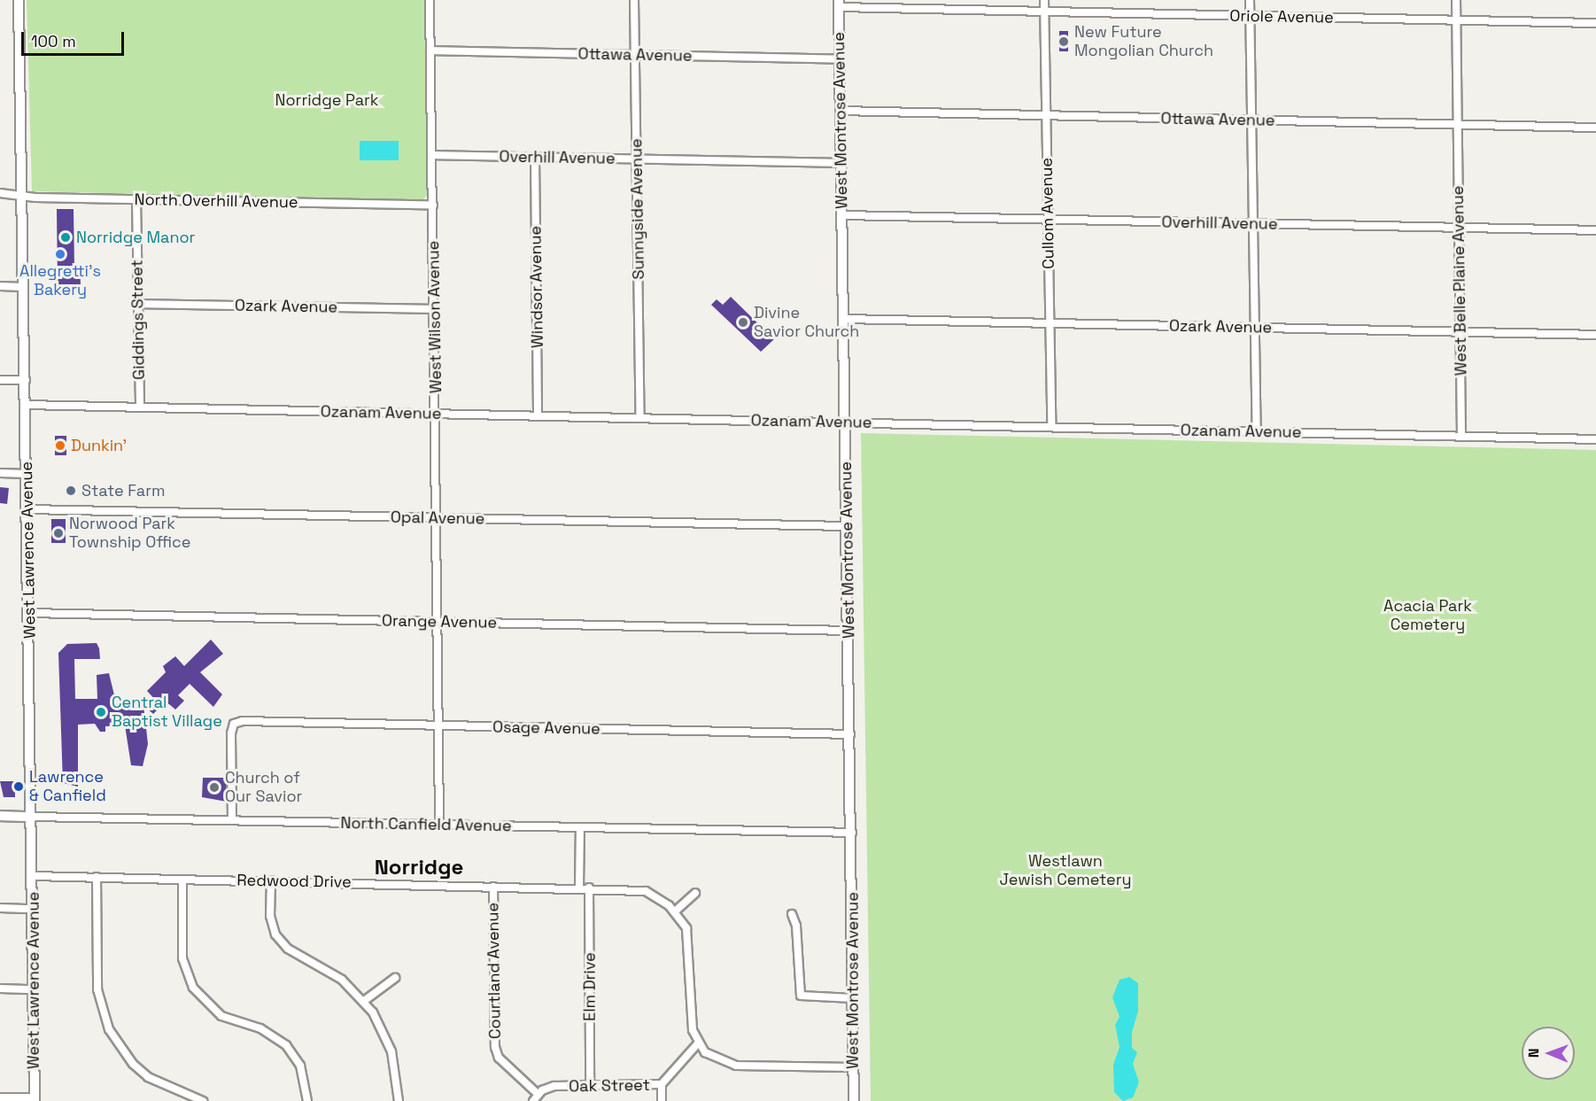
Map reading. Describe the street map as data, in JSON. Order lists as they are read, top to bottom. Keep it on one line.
{"streets":{"street":["Oriole Avenue","Ottawa Avenue","West Montrose Avenue","Overhill Avenue","North Overhill Avenue","Sunnyside Avenue","Cullom Avenue","West Belle Plaine Avenue","Windsor Avenue","Ozark Avenue","West Wilson Avenue","Giddings Street","Ozanam Avenue","Opal Avenue","West Lawrence Avenue","Orange Avenue","Osage Avenue","North Canfield Avenue","Redwood Drive","Courtland Avenue","Elm Drive","Oak Street"]},"crossings":[["Oriole Avenue","West Montrose Avenue"],["Oriole Avenue","Cullom Avenue"],["Oriole Avenue","West Belle Plaine Avenue"],["Ottawa Avenue","West Montrose Avenue"],["Ottawa Avenue","Sunnyside Avenue"],["Ottawa Avenue","Cullom Avenue"],["Ottawa Avenue","West Belle Plaine Avenue"],["Ottawa Avenue","West Wilson Avenue"],["West Montrose Avenue","Overhill Avenue"],["West Montrose Avenue","Ozark Avenue"],["West Montrose Avenue","Ozanam Avenue"],["West Montrose Avenue","Opal Avenue"],["West Montrose Avenue","Orange Avenue"],["West Montrose Avenue","Osage Avenue"],["West Montrose Avenue","North Canfield Avenue"],["Overhill Avenue","Sunnyside Avenue"],["Overhill Avenue","Cullom Avenue"],["Overhill Avenue","West Belle Plaine Avenue"],["Overhill Avenue","Windsor Avenue"],["Overhill Avenue","West Wilson Avenue"],["North Overhill Avenue","West Wilson Avenue"],["North Overhill Avenue","Giddings Street"],["North Overhill Avenue","West Lawrence Avenue"],["Sunnyside Avenue","Ozanam Avenue"],["Cullom Avenue","Ozark Avenue"],["Cullom Avenue","Ozanam Avenue"],["West Belle Plaine Avenue","Ozark Avenue"],["West Belle Plaine Avenue","Ozanam Avenue"],["Windsor Avenue","Ozanam Avenue"],["Ozark Avenue","West Wilson Avenue"],["Ozark Avenue","Giddings Street"],["West Wilson Avenue","Ozanam Avenue"],["West Wilson Avenue","Opal Avenue"],["West Wilson Avenue","Orange Avenue"],["West Wilson Avenue","Osage Avenue"],["West Wilson Avenue","North Canfield Avenue"],["Giddings Street","Ozanam Avenue"],["Ozanam Avenue","West Lawrence Avenue"],["Opal Avenue","West Lawrence Avenue"],["West Lawrence Avenue","Orange Avenue"],["West Lawrence Avenue","North Canfield Avenue"],["West Lawrence Avenue","Redwood Drive"],["Osage Avenue","North Canfield Avenue"],["Redwood Drive","Courtland Avenue"],["Redwood Drive","Elm Drive"],["Redwood Drive","Oak Street"],["Courtland Avenue","Oak Street"],["Elm Drive","Oak Street"]],"districts":["Norridge"],"parks":["Norridge Park","Acacia Park Cemetery","Westlawn Jewish Cemetery"],"places":["New Future Mongolian Church","Norridge Manor","Allegretti's Bakery","Divine Savior Church","Dunkin'","State Farm","Norwood Park Township Office","Central Baptist Village","Lawrence & Canfield","Church of Our Savior"],"scale_bar":"100 m","north":"left"}
